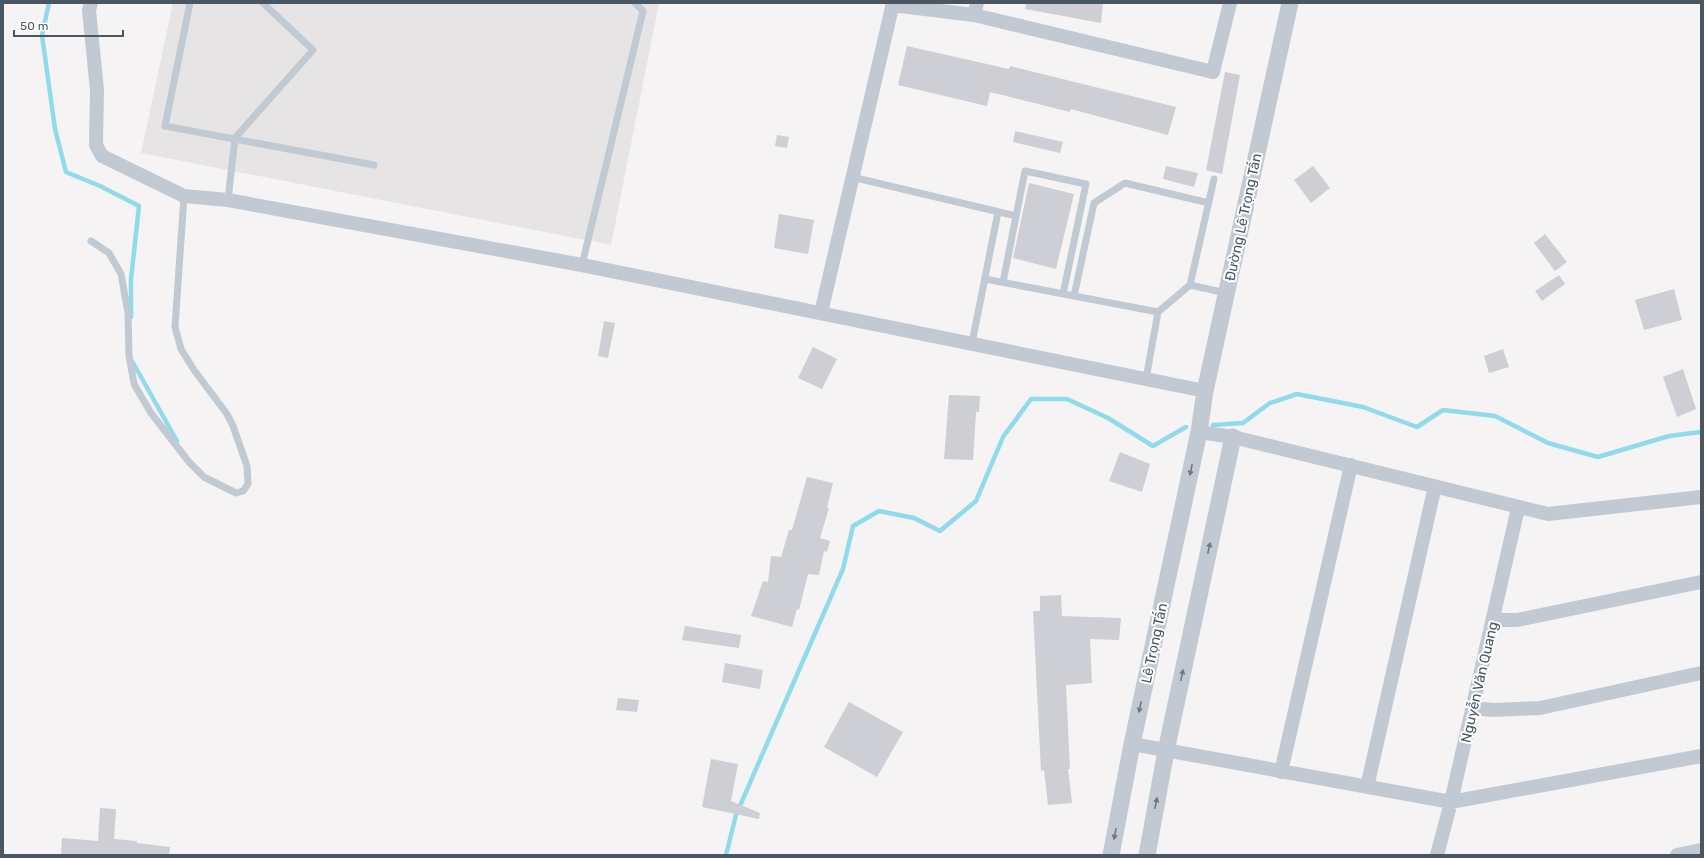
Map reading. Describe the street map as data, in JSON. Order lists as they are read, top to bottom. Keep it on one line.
{"streets":{"street":["Đường Lê Trọng Tấn","Lê Trọng Tấn","Nguyễn Văn Quang"]},"crossings":[["Đường Lê Trọng Tấn","Lê Trọng Tấn"]],"scale_bar":"50 m"}
